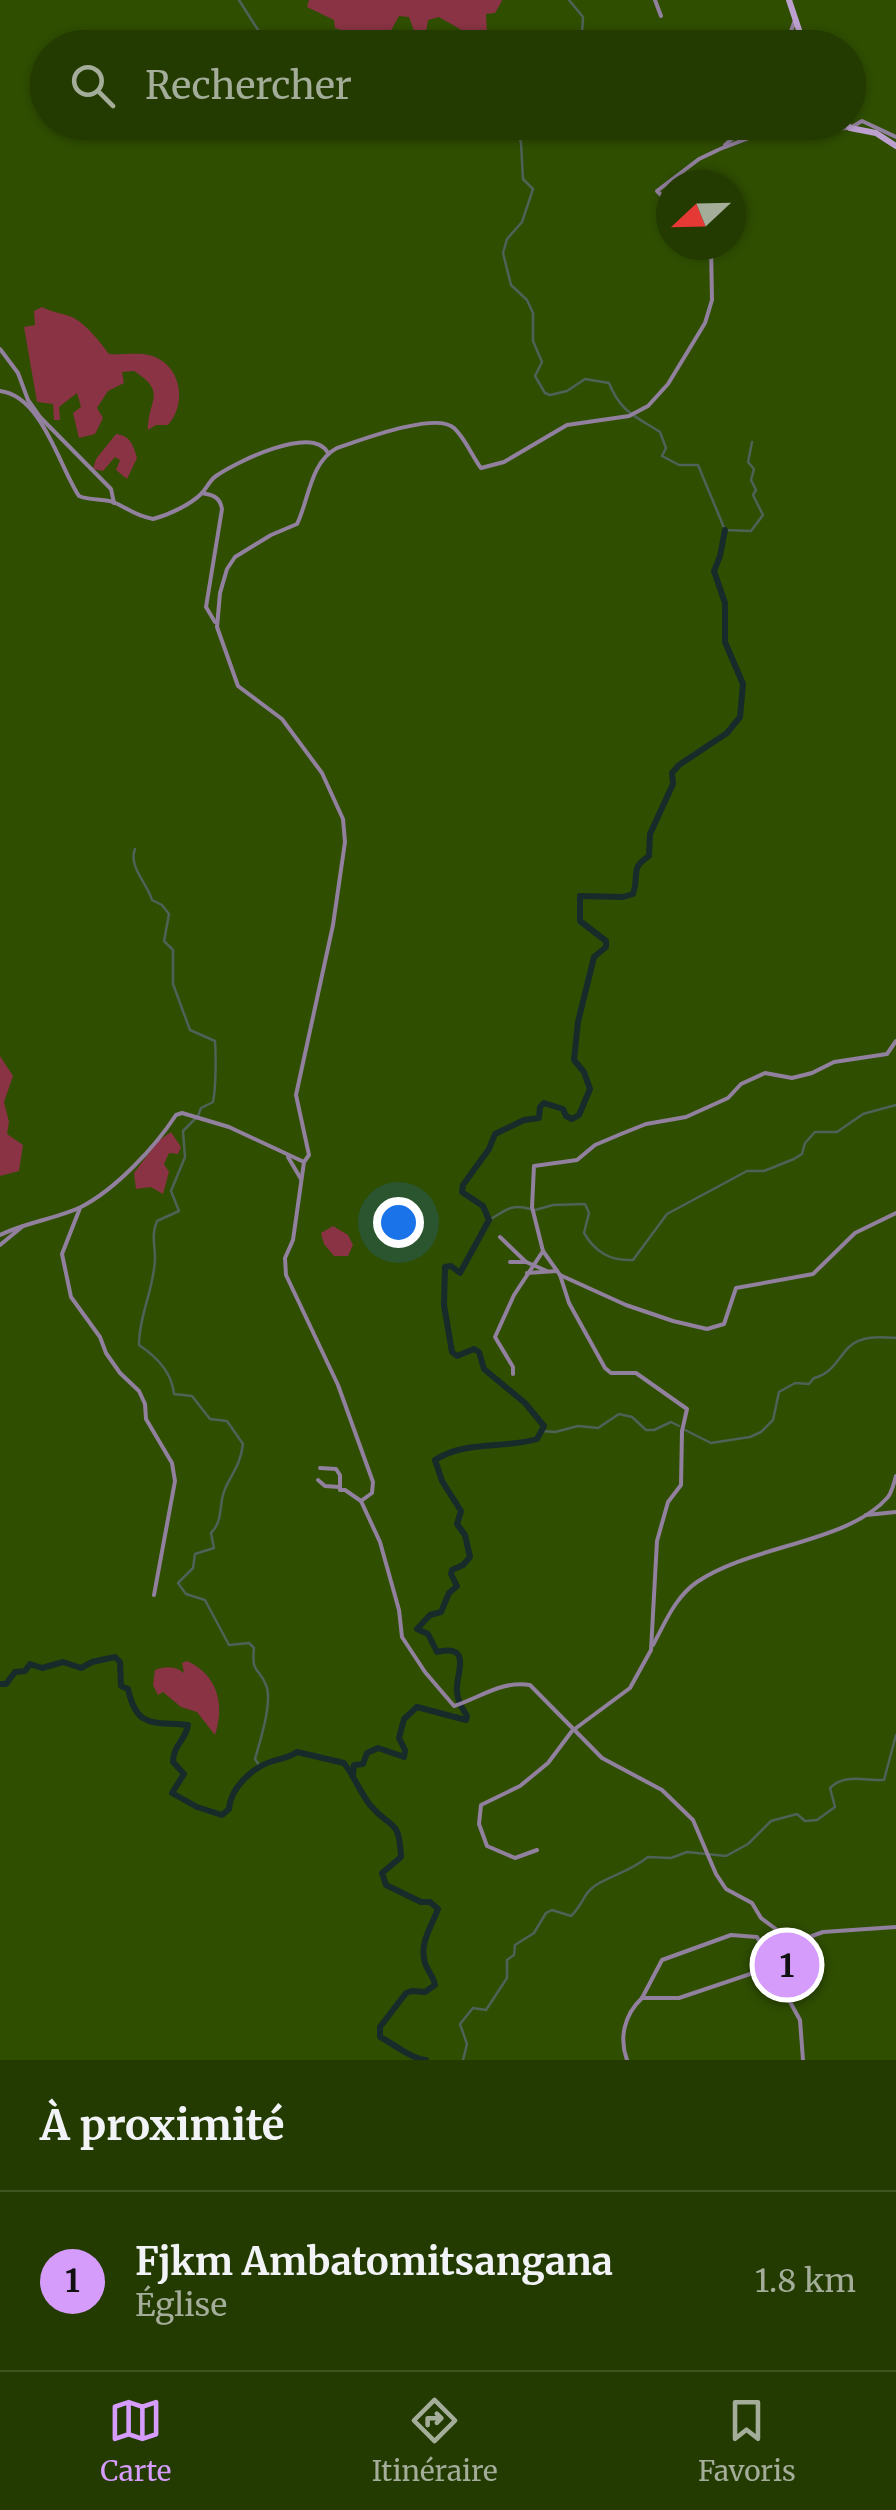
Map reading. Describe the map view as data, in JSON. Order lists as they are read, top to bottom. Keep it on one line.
{"north":"left","page":{"search":"Rechercher","pins":"1","heading":"À proximité","list":[{"mark":"1","name":"Fjkm Ambatomitsangana","note":"Église","value":"1.8 km"}],"nav":["Carte","Itinéraire","Favoris"]}}
